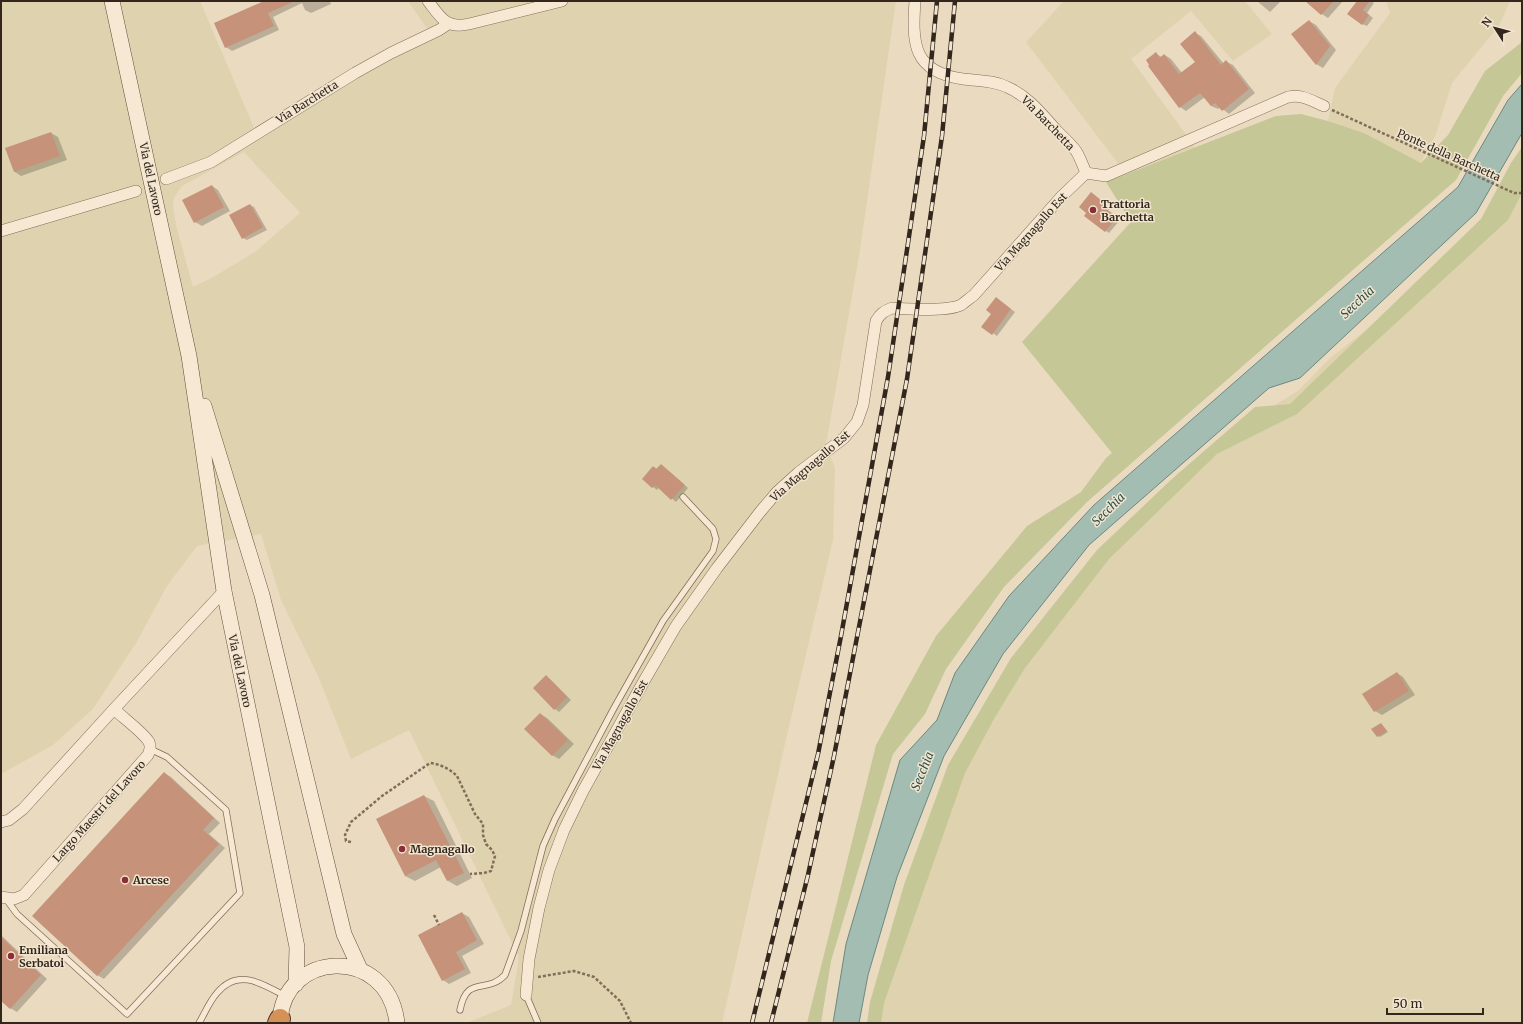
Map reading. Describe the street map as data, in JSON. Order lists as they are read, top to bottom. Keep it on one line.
{"streets":{"main road":["Via del Lavoro"],"street":["Via Barchetta","Via Magnagallo Est","Largo Maestri del Lavoro"],"path":["Ponte della Barchetta"]},"crossings":[["Via Barchetta","Via Magnagallo Est"]],"water":["Secchia"],"places":["Trattoria Barchetta","Magnagallo","Arcese","Emiliana Serbatoi"],"scale_bar":"50 m","north":"top left"}
